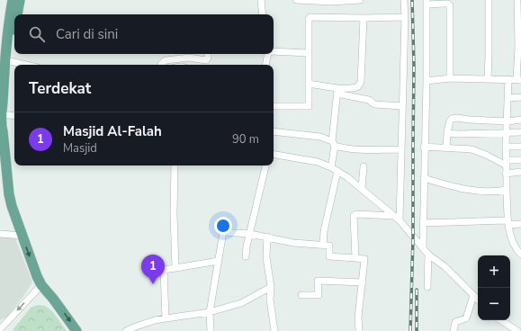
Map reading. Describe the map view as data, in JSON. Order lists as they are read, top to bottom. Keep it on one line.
{"page":{"search":"Cari di sini","heading":"Terdekat","list":[{"mark":"1","name":"Masjid Al-Falah","note":"Masjid","value":"90 m"}],"pins":"1","map_buttons":["+","−"]}}
